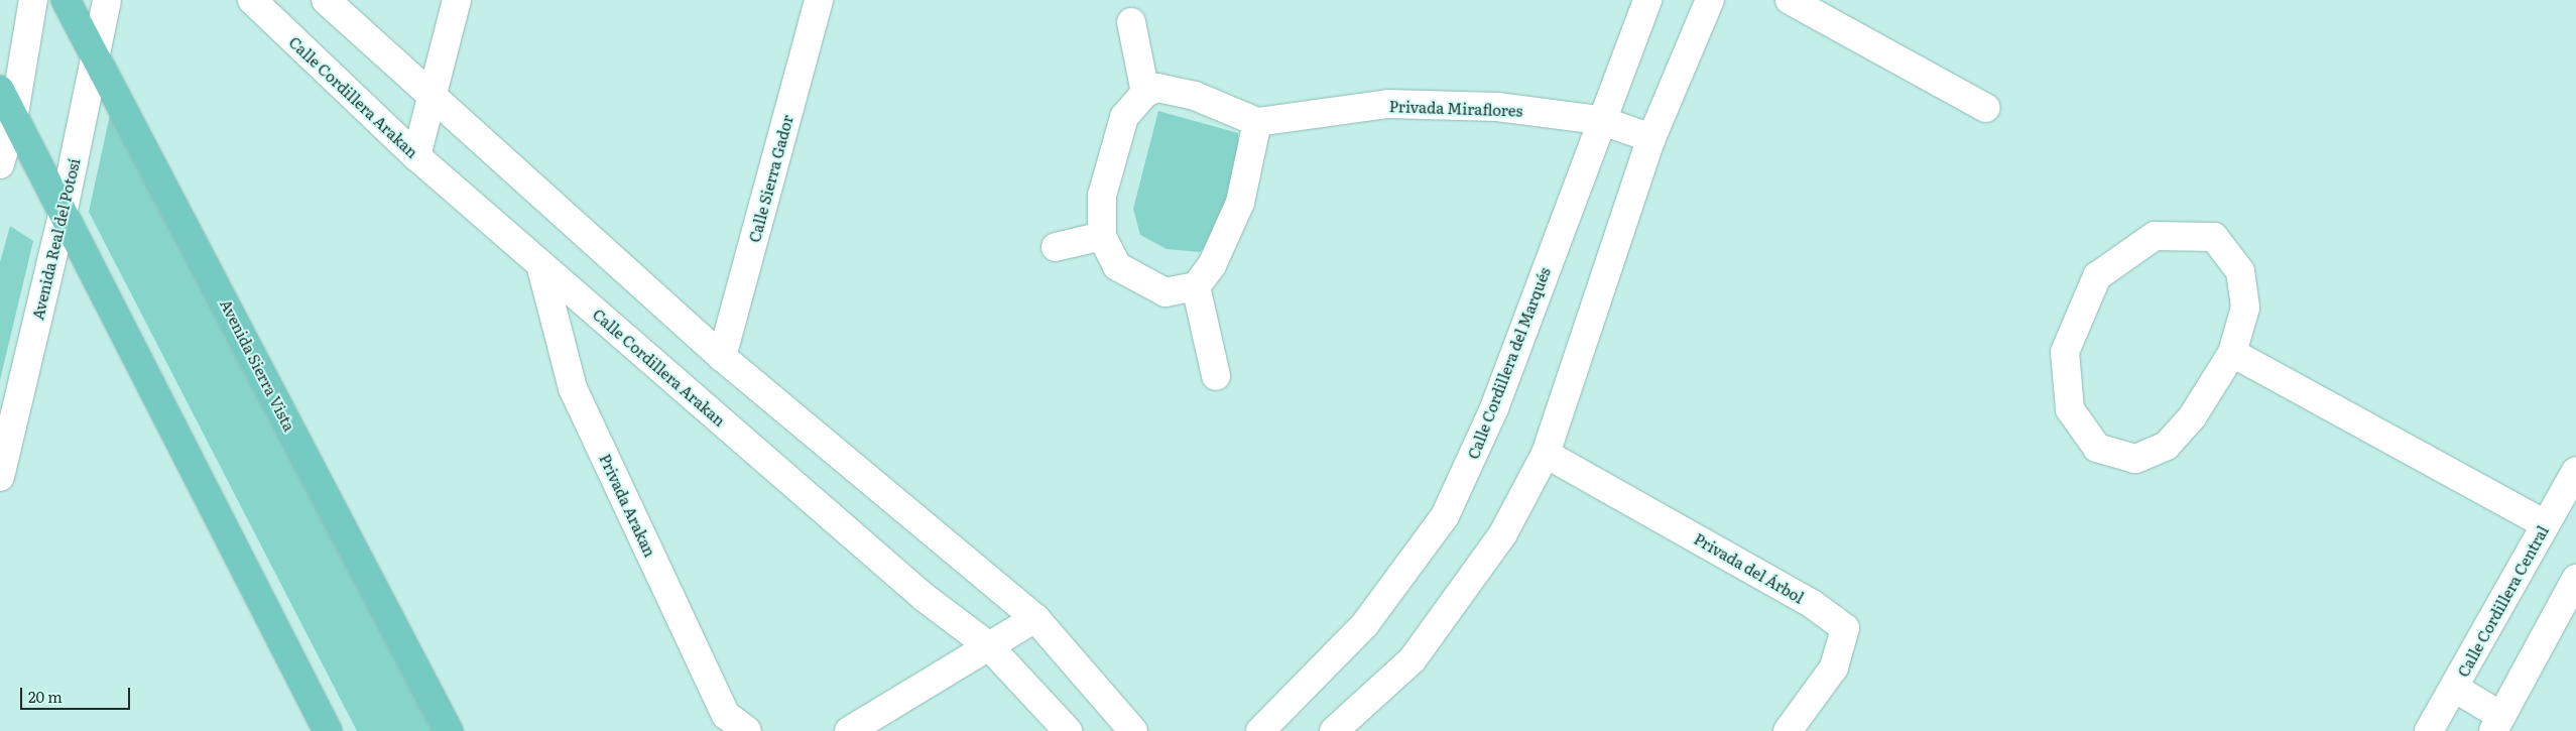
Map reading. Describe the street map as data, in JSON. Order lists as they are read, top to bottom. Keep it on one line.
{"streets":{"main road":["Avenida Sierra Vista"],"street":["Calle Cordillera Arakan","Privada Miraflores","Calle Sierra Gador","Avenida Real del Potosí","Calle Cordillera del Marqués","Privada Arakan","Privada del Árbol","Calle Cordillera Central"]},"crossings":[["Calle Cordillera Arakan","Privada Arakan"],["Privada Miraflores","Calle Cordillera del Marqués"],["Avenida Real del Potosí","Avenida Sierra Vista"]],"scale_bar":"20 m"}
